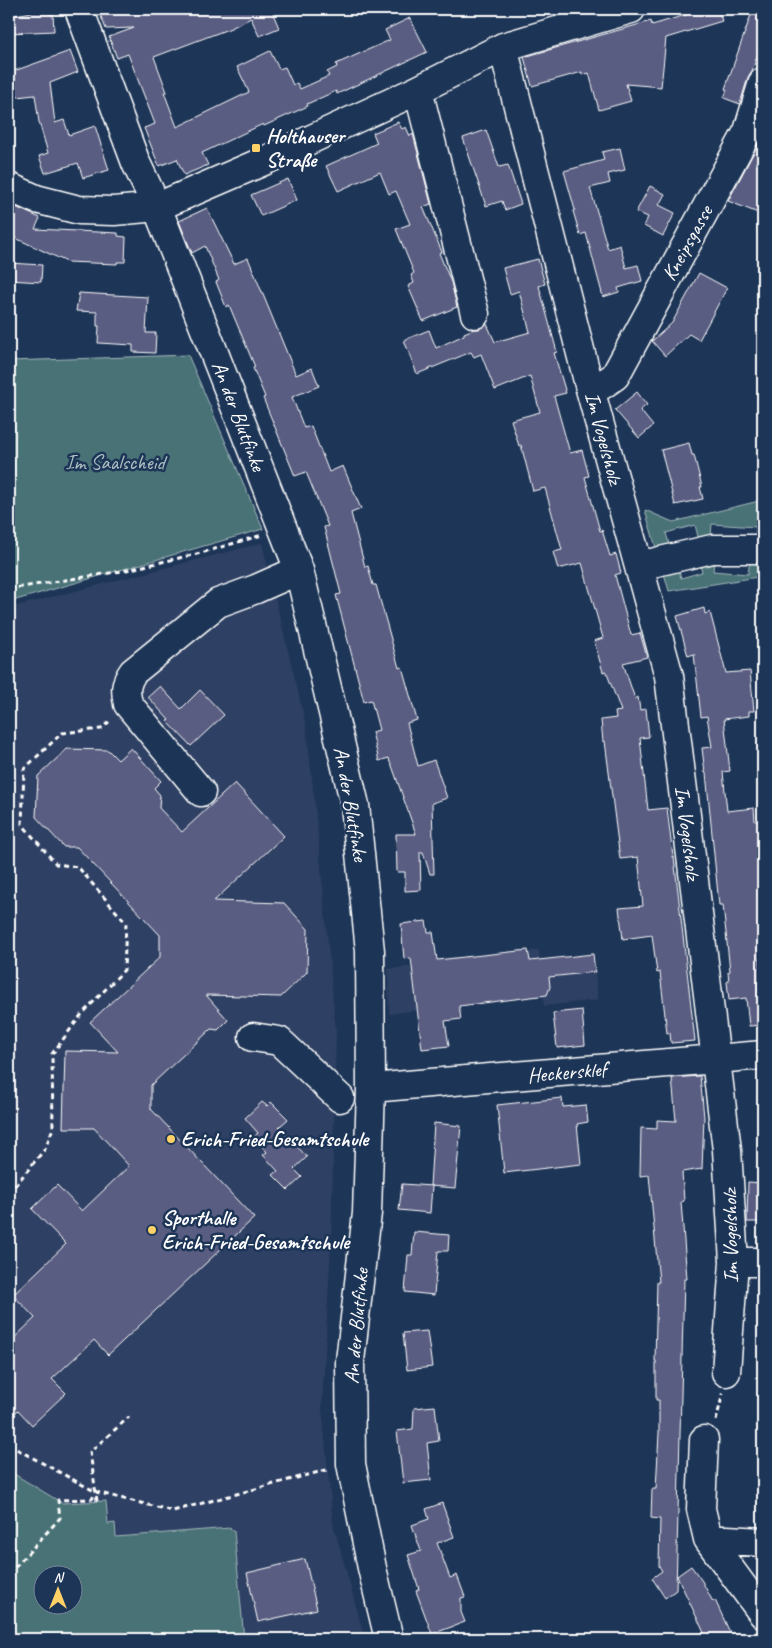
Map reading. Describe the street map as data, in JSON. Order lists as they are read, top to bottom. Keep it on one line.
{"streets":{"street":["Kneipsgasse","An der Blutfinke","Im Vogelsholz","Heckersklef"]},"crossings":[["Kneipsgasse","Im Vogelsholz"],["An der Blutfinke","Heckersklef"],["Im Vogelsholz","Heckersklef"]],"parks":["Im Saalscheid"],"places":{"transit":["Holthauser Straße"],"other":["Erich-Fried-Gesamtschule","Sporthalle Erich-Fried-Gesamtschule"]},"north":"top"}
